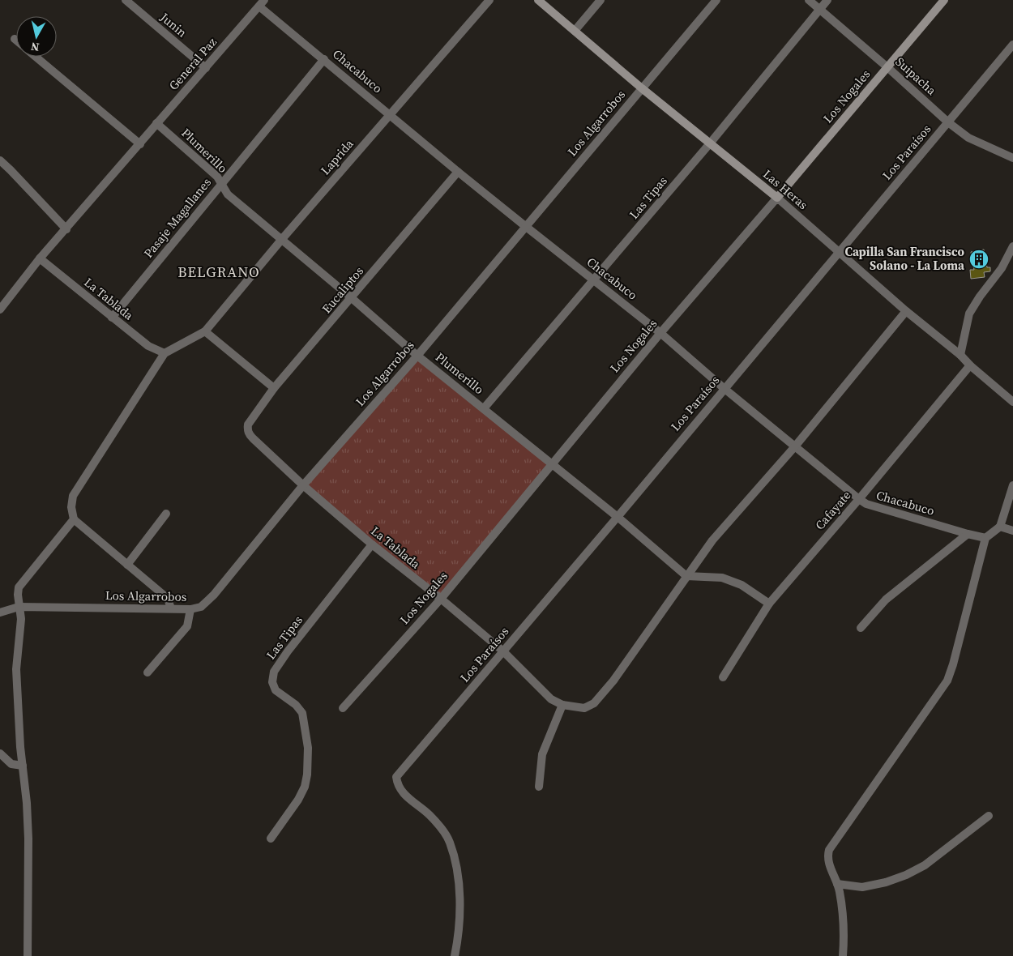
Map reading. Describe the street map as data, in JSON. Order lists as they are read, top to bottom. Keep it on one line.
{"streets":{"street":["Junin","General Paz","Chacabuco","Suipacha","Los Nogales","Los Algarrobos","Plumerillo","Los Paraísos","Laprida","Las Heras","Las Tipas","Pasaje Magallanes","Eucaliptos","La Tablada","Cafayate"]},"crossings":[["Junin","General Paz"],["General Paz","Chacabuco"],["General Paz","Plumerillo"],["General Paz","La Tablada"],["Chacabuco","Los Nogales"],["Chacabuco","Los Algarrobos"],["Chacabuco","Los Paraísos"],["Chacabuco","Laprida"],["Chacabuco","Las Tipas"],["Chacabuco","Pasaje Magallanes"],["Chacabuco","Eucaliptos"],["Chacabuco","La Tablada"],["Chacabuco","Cafayate"],["Suipacha","Los Nogales"],["Suipacha","Los Paraísos"],["Suipacha","Las Tipas"],["Los Nogales","Plumerillo"],["Los Nogales","Las Heras"],["Los Nogales","La Tablada"],["Los Algarrobos","Plumerillo"],["Los Algarrobos","Las Heras"],["Los Algarrobos","La Tablada"],["Plumerillo","Los Paraísos"],["Plumerillo","Laprida"],["Plumerillo","Las Tipas"],["Plumerillo","Pasaje Magallanes"],["Plumerillo","Eucaliptos"],["Plumerillo","La Tablada"],["Los Paraísos","Las Heras"],["Los Paraísos","La Tablada"],["Las Heras","Las Tipas"],["Las Heras","La Tablada"],["Las Heras","Cafayate"],["Las Tipas","La Tablada"],["Pasaje Magallanes","La Tablada"],["Eucaliptos","La Tablada"]],"districts":["BELGRANO"],"places":{"building":["Capilla San Francisco Solano - La Loma"]},"north":"bottom"}
